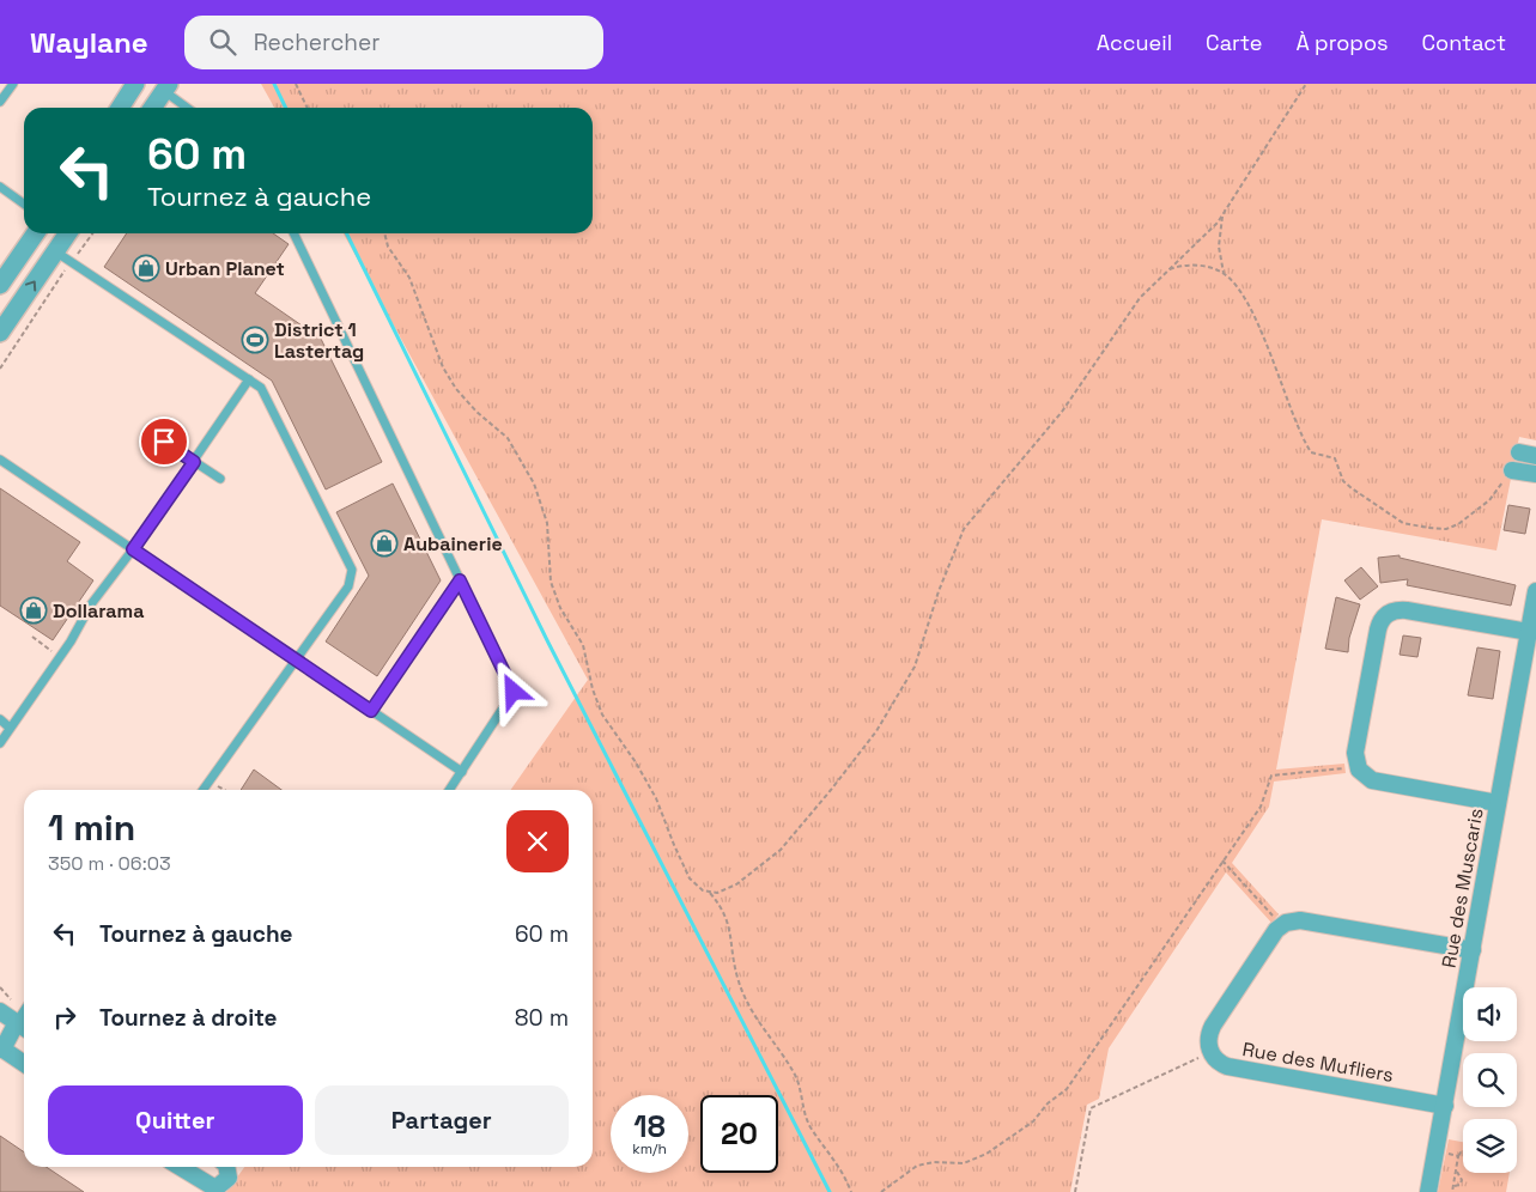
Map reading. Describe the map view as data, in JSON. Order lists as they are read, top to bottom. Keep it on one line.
{"streets":{"street":["Rue des Muscaris","Rue des Mufliers"]},"crossings":[["Rue des Muscaris","Rue des Mufliers"]],"places":{"shop":["Urban Planet","Aubainerie","Dollarama"],"sports":["District 1 Lastertag"]},"page":{"header":"Waylane","search":"Rechercher","nav":["Accueil","Carte","À propos","Contact"],"turn":["60 m","Tournez à gauche"],"heading":["1 min","350 m · 06:03"],"list":[{"name":"Tournez à gauche","value":"60 m"},{"name":"Tournez à droite","value":"80 m"}],"buttons":["Quitter","Partager"],"speed":"18 km/h","limit":"20"}}
